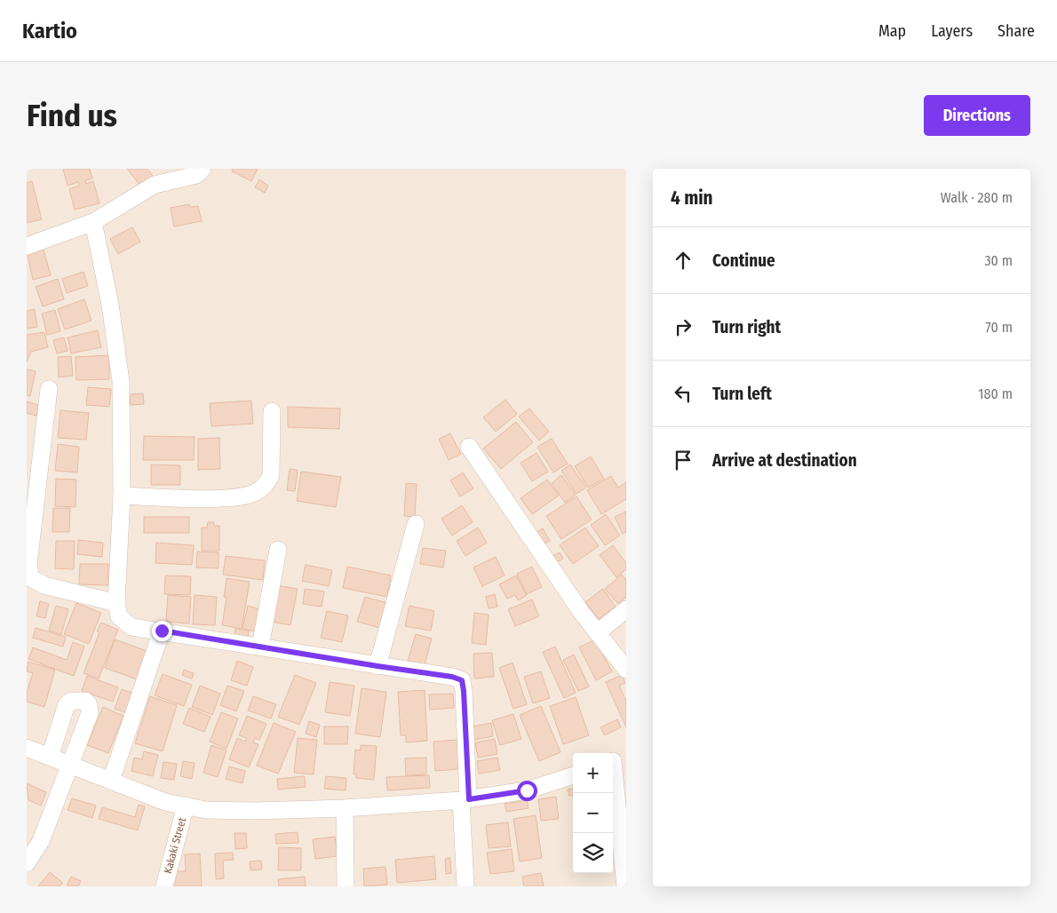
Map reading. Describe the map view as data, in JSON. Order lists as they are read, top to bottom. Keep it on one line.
{"streets":{"street":["Kakaki Street"]},"page":{"header":"Kartio","nav":["Map","Layers","Share"],"buttons":"Directions","title":"Find us","heading":["4 min","Walk · 280 m"],"list":[["Continue","30 m"],["Turn right","70 m"],["Turn left","180 m"],"Arrive at destination"],"map_buttons":["+","−"]}}
